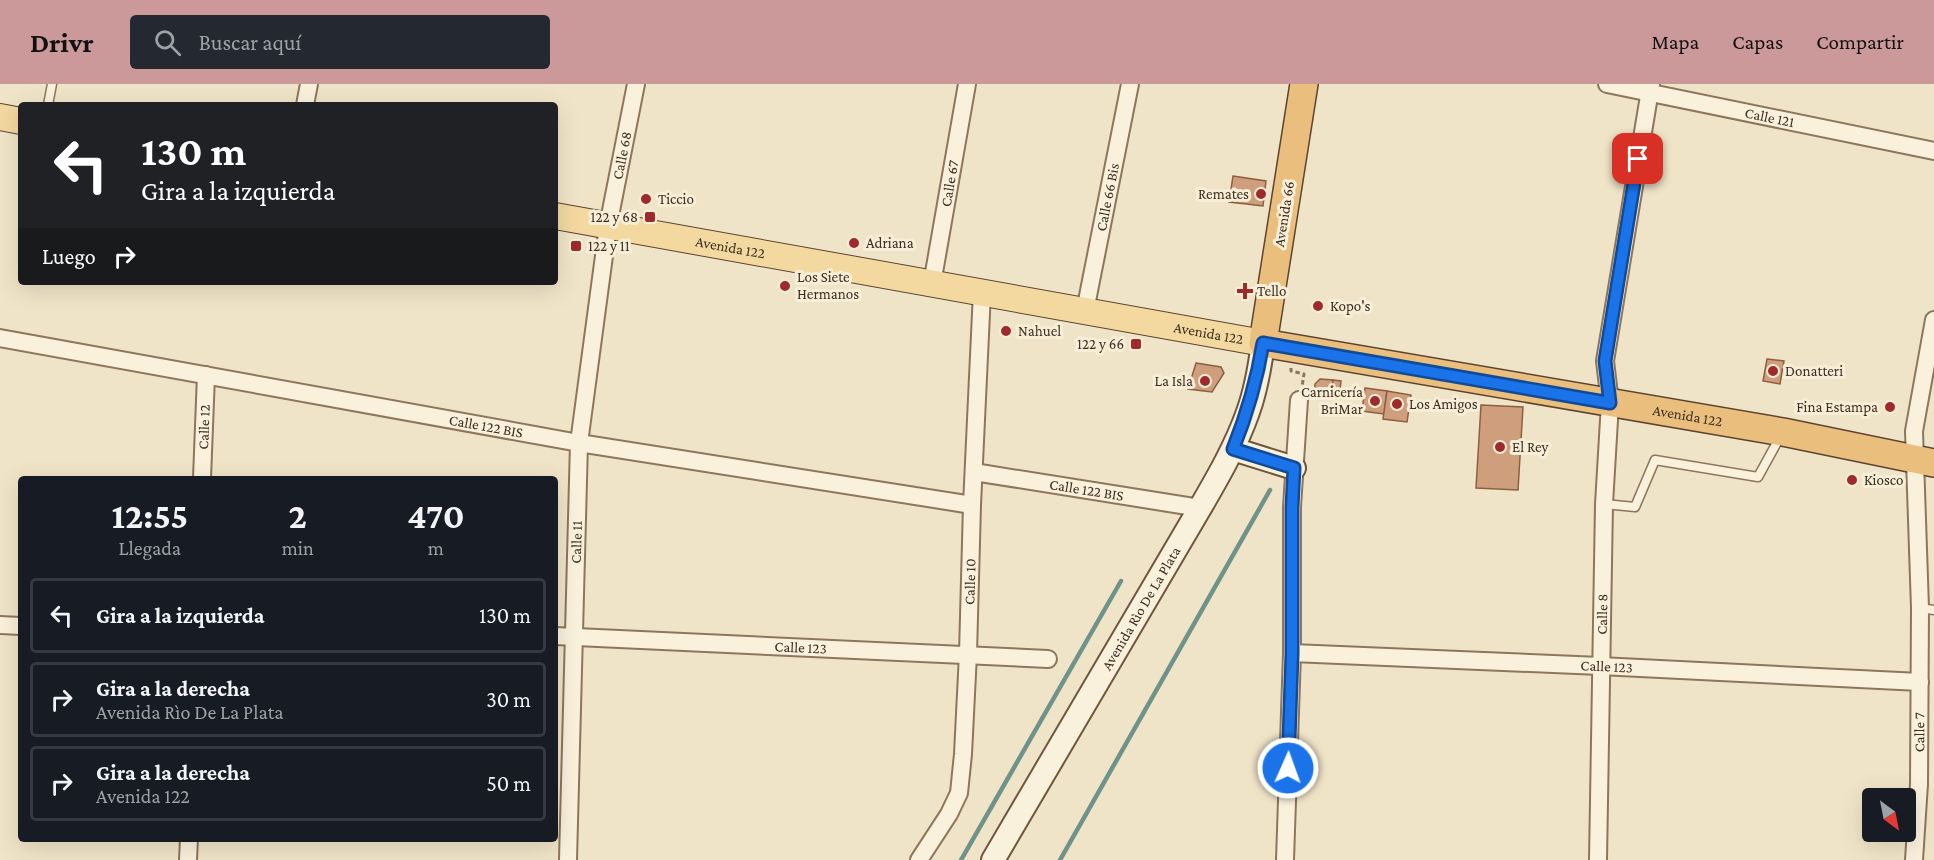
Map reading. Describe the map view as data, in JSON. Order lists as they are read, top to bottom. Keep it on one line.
{"streets":{"highway":["Avenida 66","Avenida 122"],"main road":["Avenida Rìo De La Plata"],"street":["Calle 121","Calle 68","Calle 67","Calle 66 Bis","Calle 122 BIS","Calle 12","Calle 11","Calle 10","Calle 8","Calle 123","Calle 7"]},"crossings":[["Calle 121","Calle 8"],["Calle 68","Avenida 122"],["Calle 68","Calle 11"],["Calle 67","Avenida 122"],["Calle 66 Bis","Avenida 122"],["Avenida 66","Avenida 122"],["Avenida 66","Avenida Rìo De La Plata"],["Avenida 122","Calle 11"],["Avenida 122","Calle 10"],["Avenida 122","Avenida Rìo De La Plata"],["Avenida 122","Calle 8"],["Avenida 122","Calle 7"],["Calle 122 BIS","Calle 12"],["Calle 122 BIS","Calle 11"],["Calle 122 BIS","Calle 10"],["Calle 122 BIS","Avenida Rìo De La Plata"],["Calle 11","Calle 123"],["Calle 10","Calle 123"],["Calle 8","Calle 123"],["Calle 123","Calle 7"]],"places":{"other":["Remates","Ticcio","Adriana","Los Siete Hermanos","Kopo's","Nahuel","Donatteri","La Isla","Carnicería BriMar","Los Amigos","Fina Estampa","El Rey","Kiosco"],"transit":["122 y 68","122 y 11","122 y 66"],"health":["Tello"]},"north":"bottom right","page":{"header":"Drivr","search":"Buscar aquí","nav":["Mapa","Capas","Compartir"],"turn":["130 m","Gira a la izquierda"],"then":"Luego","eta":["12:55","Llegada","2","min","470","m"],"list":[{"name":"Gira a la izquierda","value":"130 m"},{"name":"Gira a la derecha","note":"Avenida Rìo De La Plata","value":"30 m"},{"name":"Gira a la derecha","note":"Avenida 122","value":"50 m"}]}}
